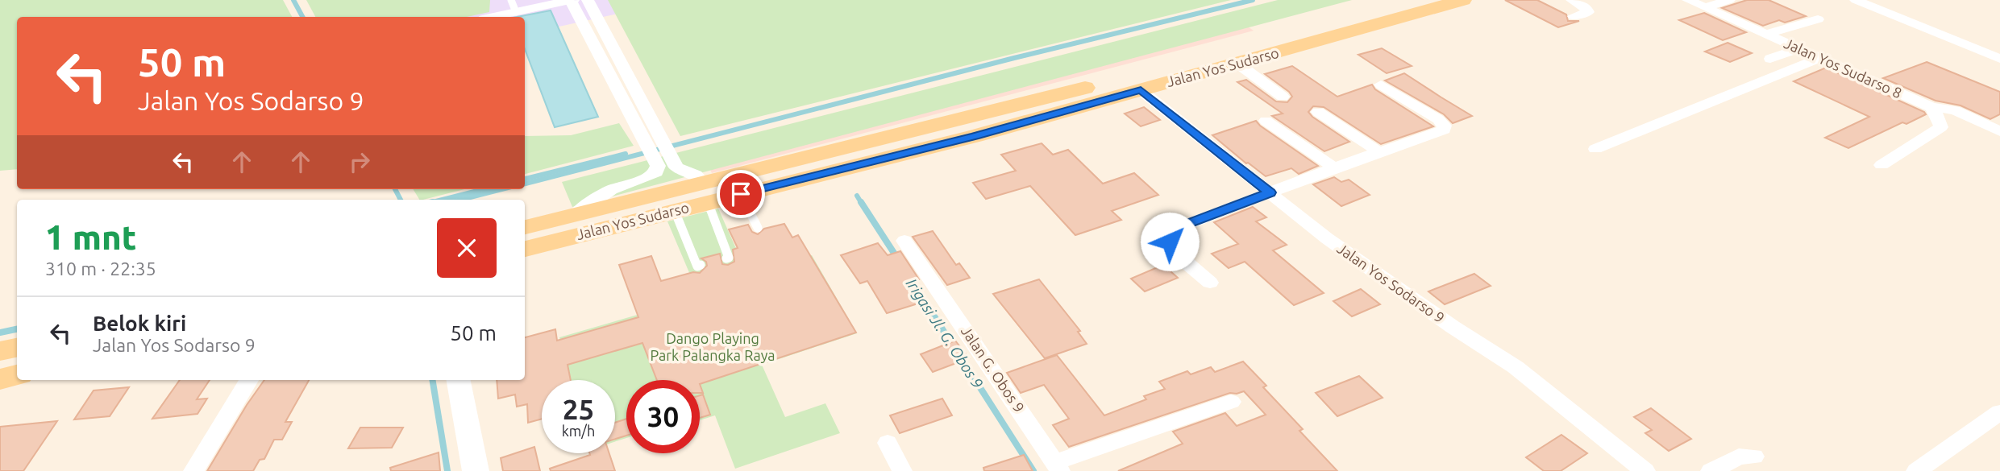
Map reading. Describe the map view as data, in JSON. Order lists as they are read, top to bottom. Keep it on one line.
{"streets":{"main road":["Jalan Yos Sudarso"],"street":["Jalan Yos Sudarso 8","Jalan Yos Sodarso 9","Jalan G. Obos 9"]},"crossings":[["Jalan Yos Sudarso","Jalan Yos Sodarso 9"]],"water":["Irigasi Jl. G. Obos 9"],"parks":["Dango Playing Park Palangka Raya"],"page":{"turn":["50 m","Jalan Yos Sodarso 9"],"heading":["1 mnt","310 m · 22:35"],"list":[{"name":"Belok kiri","note":"Jalan Yos Sodarso 9","value":"50 m"}],"speed":"25 km/h","limit":"30"}}
